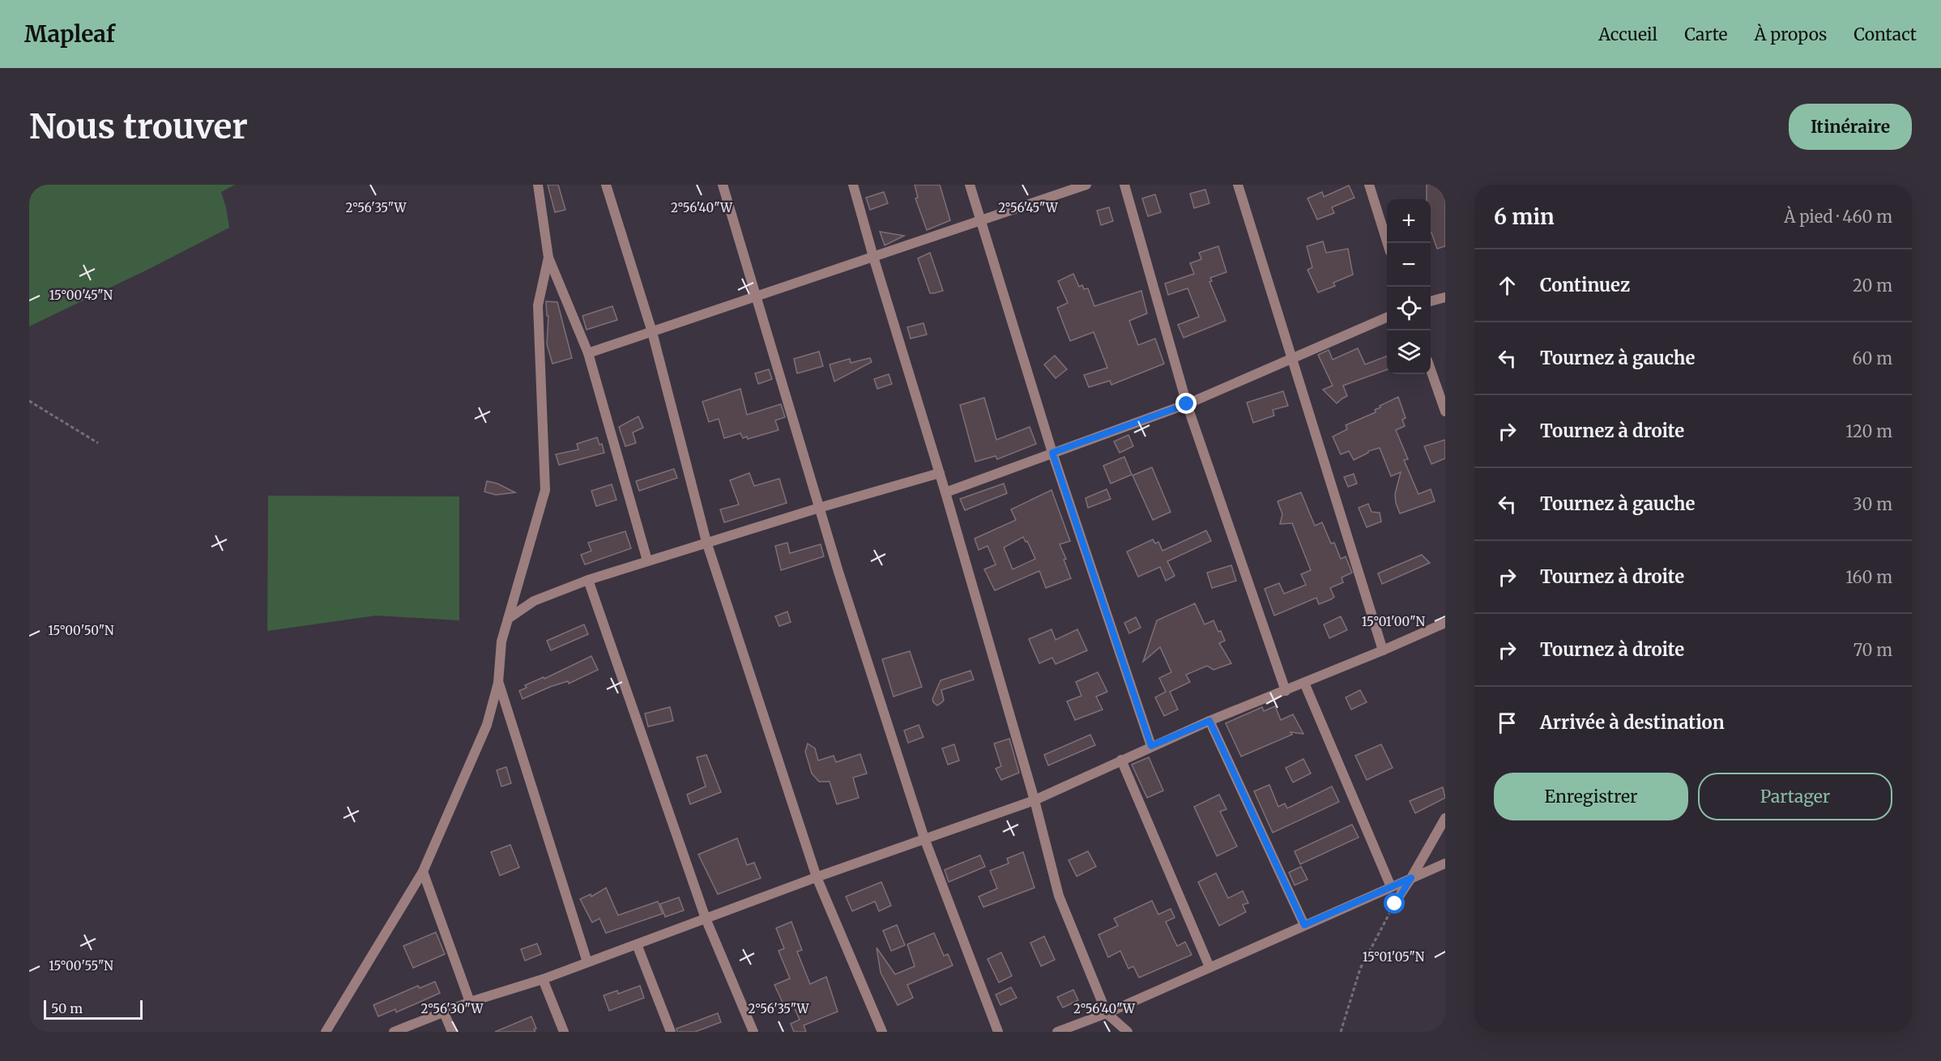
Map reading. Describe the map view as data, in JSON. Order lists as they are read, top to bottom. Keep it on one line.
{"scale_bar":"50 m","page":{"header":"Mapleaf","nav":["Accueil","Carte","À propos","Contact"],"buttons":["Itinéraire",["Enregistrer","Partager"]],"title":"Nous trouver","heading":["6 min","À pied · 460 m"],"map_buttons":["+","−"],"list":[["Continuez","20 m"],["Tournez à gauche","60 m"],["Tournez à droite","120 m"],["Tournez à gauche","30 m"],["Tournez à droite","160 m"],["Tournez à droite","70 m"],"Arrivée à destination"],"scale":"50 m"},"coordinates":["2°56'40\"W","2°56'35\"W","2°56'45\"W","15°00'45\"N","15°01'00\"N","15°00'50\"N","15°01'05\"N","15°00'55\"N","2°56'30\"W"]}
